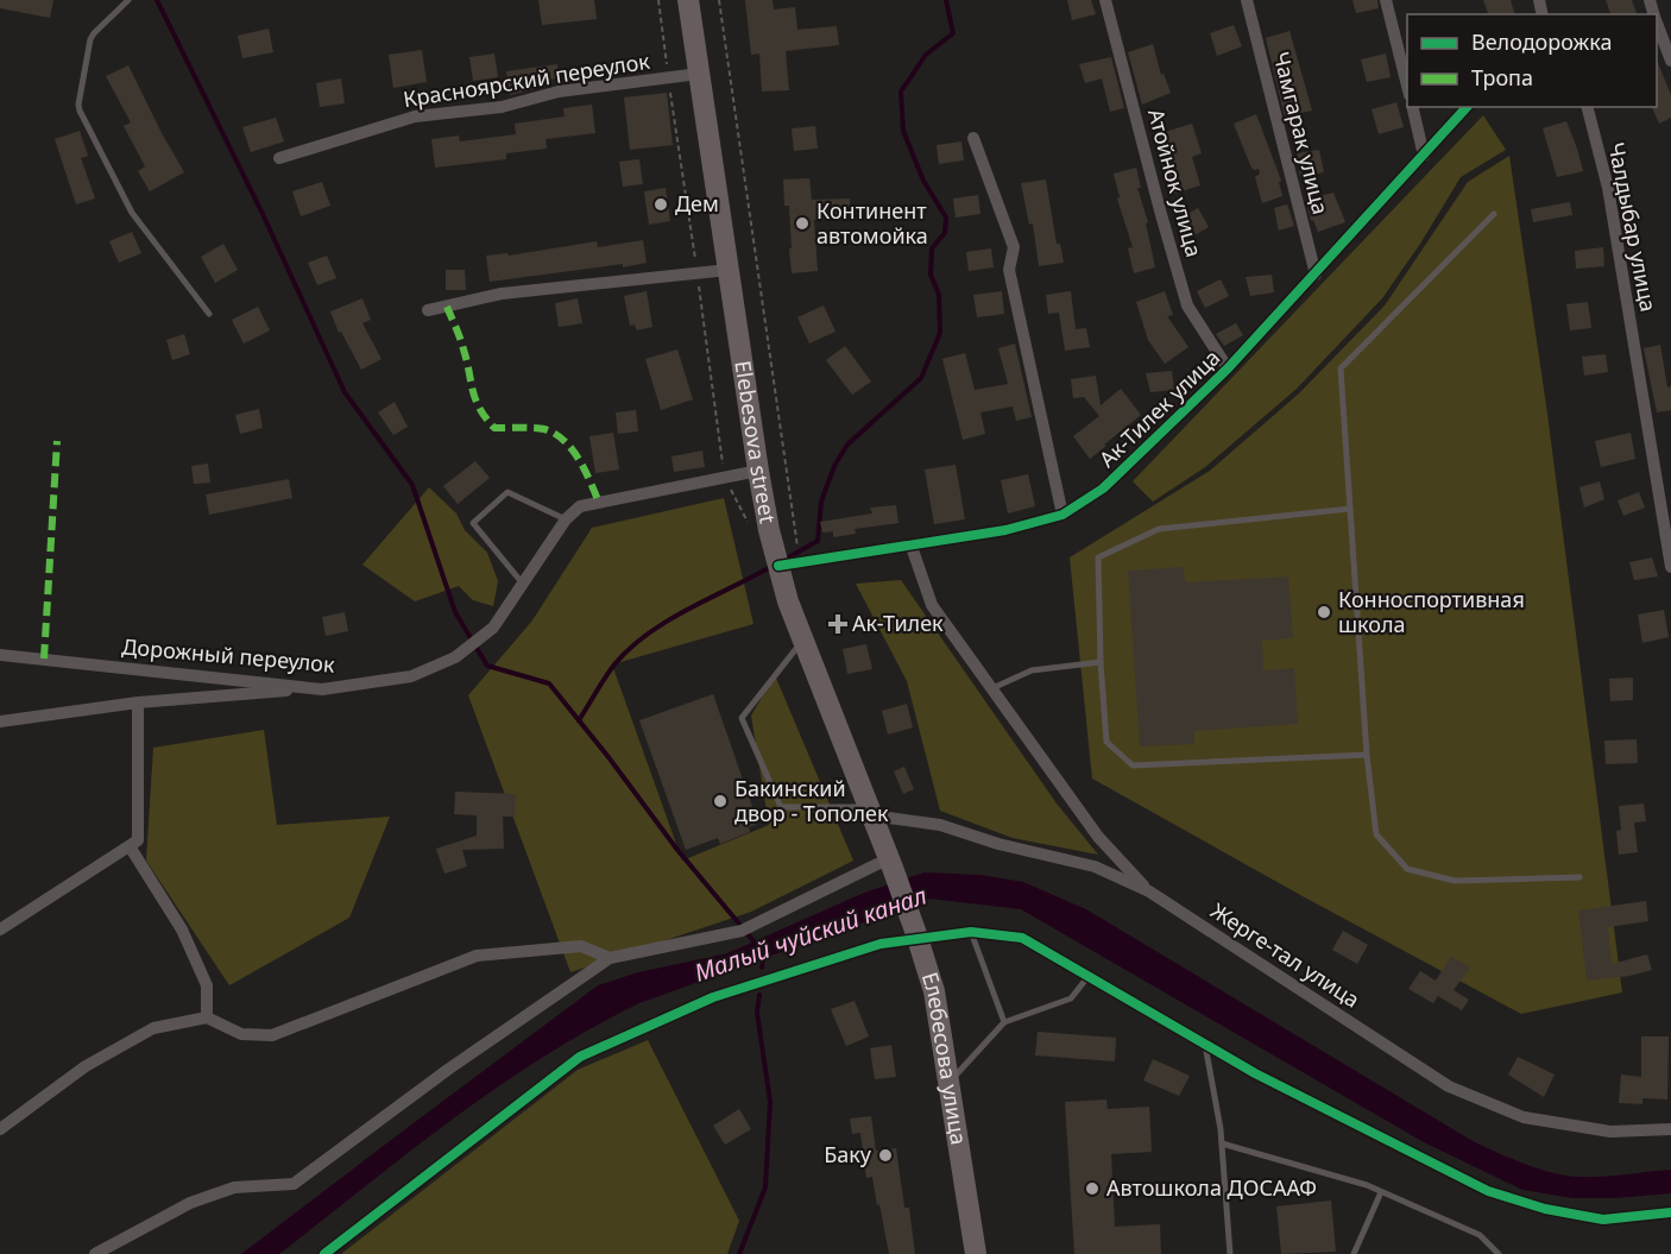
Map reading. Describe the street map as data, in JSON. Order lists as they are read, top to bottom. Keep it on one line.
{"streets":{"main road":["Elebesova street","Елебесова улица"],"street":["Красноярский переулок","Чамгарак улица","Атойнок улица","Чалдыбар улица","Ак-Тилек улица","Дорожный переулок","Жерге-тал улица"]},"crossings":[["Красноярский переулок","Elebesova street"],["Чамгарак улица","Ак-Тилек улица"],["Атойнок улица","Ак-Тилек улица"],["Ак-Тилек улица","Elebesova street"],["Elebesova street","Дорожный переулок"],["Elebesova street","Жерге-тал улица"],["Elebesova street","Елебесова улица"]],"water":["Малый чуйский канал"],"places":{"other":["Дем","Континент автомойка","Конноспортивная школа","Бакинский двор - Тополек","Баку","Автошкола ДОСААФ"],"health":["Ак-Тилек"]},"legend":["Велодорожка","Тропа"]}
